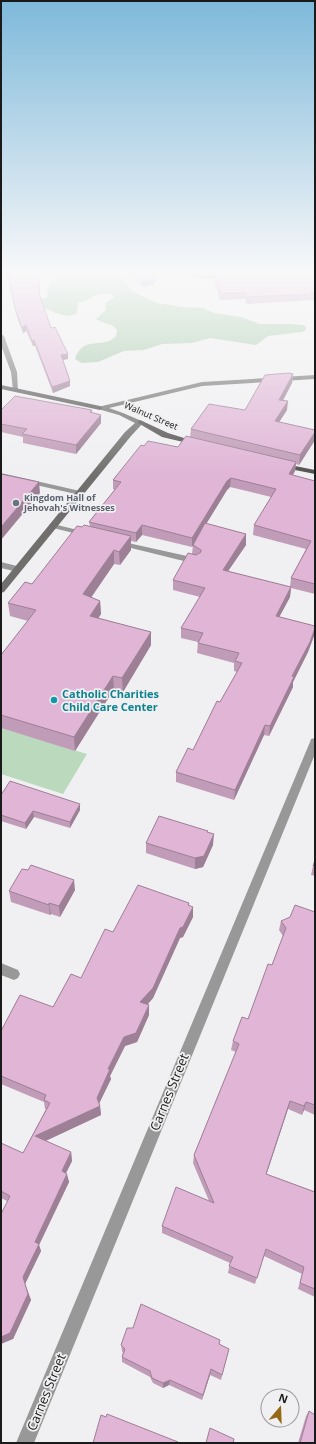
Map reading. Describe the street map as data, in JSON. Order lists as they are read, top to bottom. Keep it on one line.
{"streets":{"main road":["Walnut Street"],"street":["Carnes Street"]},"places":["Kingdom Hall of Jehovah's Witnesses","Catholic Charities Child Care Center"],"north":"top"}
